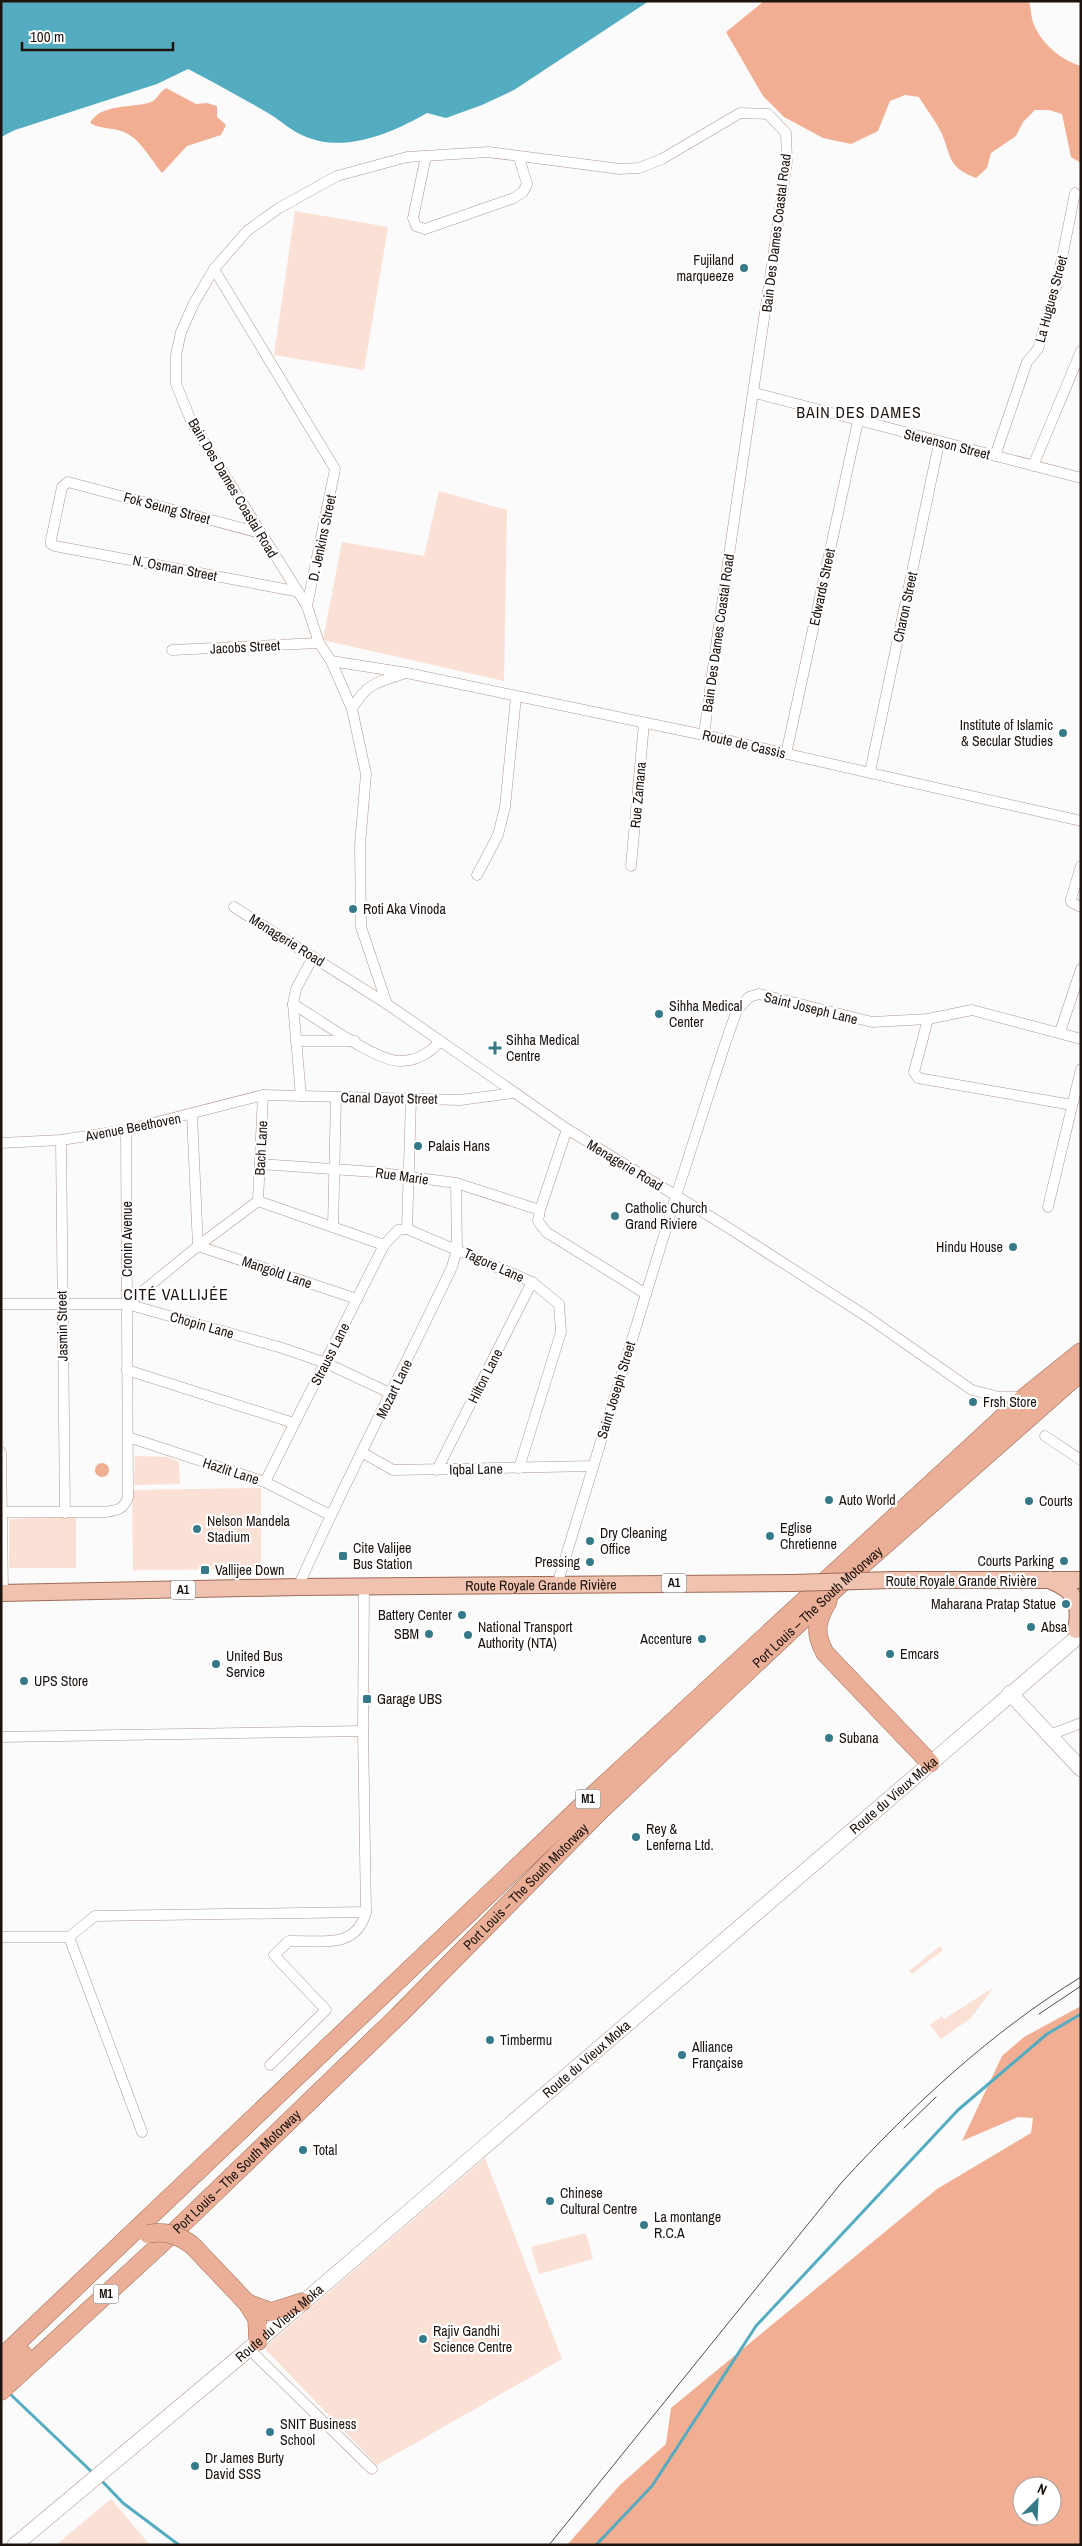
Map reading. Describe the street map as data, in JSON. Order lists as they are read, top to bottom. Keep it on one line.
{"streets":{"highway":["Port Louis – The South Motorway","M1"],"main road":["Route Royale Grande Rivière","A1","Route du Vieux Moka"],"street":["Bain Des Dames Coastal Road","La Hugues Street","Stevenson Street","Fok Seung Street","D. Jenkins Street","N. Osman Street","Edwards Street","Charon Street","Jacobs Street","Route de Cassis","Rue Zamana","Menagerie Road","Saint Joseph Lane","Canal Dayot Street","Avenue Beethoven","Bach Lane","Rue Marie","Cronin Avenue","Tagore Lane","Mangold Lane","Chopin Lane","Jasmin Street","Strauss Lane","Hilton Lane","Mozart Lane","Saint Joseph Street","Iqbal Lane","Hazlit Lane"]},"crossings":[["Bain Des Dames Coastal Road","Stevenson Street"],["Bain Des Dames Coastal Road","Fok Seung Street"],["Bain Des Dames Coastal Road","D. Jenkins Street"],["Bain Des Dames Coastal Road","N. Osman Street"],["Bain Des Dames Coastal Road","Jacobs Street"],["Bain Des Dames Coastal Road","Route de Cassis"],["Bain Des Dames Coastal Road","Menagerie Road"],["La Hugues Street","Stevenson Street"],["Stevenson Street","Edwards Street"],["Stevenson Street","Charon Street"],["Fok Seung Street","N. Osman Street"],["Edwards Street","Route de Cassis"],["Charon Street","Route de Cassis"],["Route de Cassis","Rue Zamana"],["Menagerie Road","Saint Joseph Lane"],["Menagerie Road","Canal Dayot Street"],["Menagerie Road","Saint Joseph Street"],["Menagerie Road","Port Louis – The South Motorway"],["Saint Joseph Lane","Saint Joseph Street"],["Canal Dayot Street","Avenue Beethoven"],["Canal Dayot Street","Bach Lane"],["Avenue Beethoven","Bach Lane"],["Avenue Beethoven","Cronin Avenue"],["Avenue Beethoven","Jasmin Street"],["Bach Lane","Rue Marie"],["Rue Marie","Mozart Lane"],["Cronin Avenue","Chopin Lane"],["Cronin Avenue","Jasmin Street"],["Cronin Avenue","Hazlit Lane"],["Tagore Lane","Strauss Lane"],["Tagore Lane","Hilton Lane"],["Tagore Lane","Mozart Lane"],["Tagore Lane","Iqbal Lane"],["Mangold Lane","Strauss Lane"],["Chopin Lane","Jasmin Street"],["Chopin Lane","Strauss Lane"],["Chopin Lane","Mozart Lane"],["Strauss Lane","Hazlit Lane"],["Hilton Lane","Iqbal Lane"],["Mozart Lane","Iqbal Lane"],["Mozart Lane","Hazlit Lane"],["Mozart Lane","Route Royale Grande Rivière"],["Saint Joseph Street","Iqbal Lane"],["Saint Joseph Street","Route Royale Grande Rivière"]],"districts":["BAIN DES DAMES","CITÉ VALLIJÉE"],"places":{"other":["Fujiland marqueeze","Institute of Islamic & Secular Studies","Roti Aka Vinoda","Sihha Medical Center","Palais Hans","Catholic Church Grand Riviere","Hindu House","Frsh Store","Auto World","Courts","Nelson Mandela Stadium","Eglise Chretienne","Dry Cleaning Office","Courts Parking","Pressing","Maharana Pratap Statue","Battery Center","Absa","SBM","National Transport Authority (NTA)","Accenture","Emcars","United Bus Service","UPS Store","Subana","Rey & Lenferna Ltd.","Timbermu","Alliance Française","Total","Chinese Cultural Centre","La montange R.C.A","Rajiv Gandhi Science Centre","SNIT Business School","Dr James Burty David SSS"],"health":["Sihha Medical Centre"],"transit":["Cite Valijee Bus Station","Vallijee Down","Garage UBS"]},"scale_bar":"100 m","north":"top right"}
